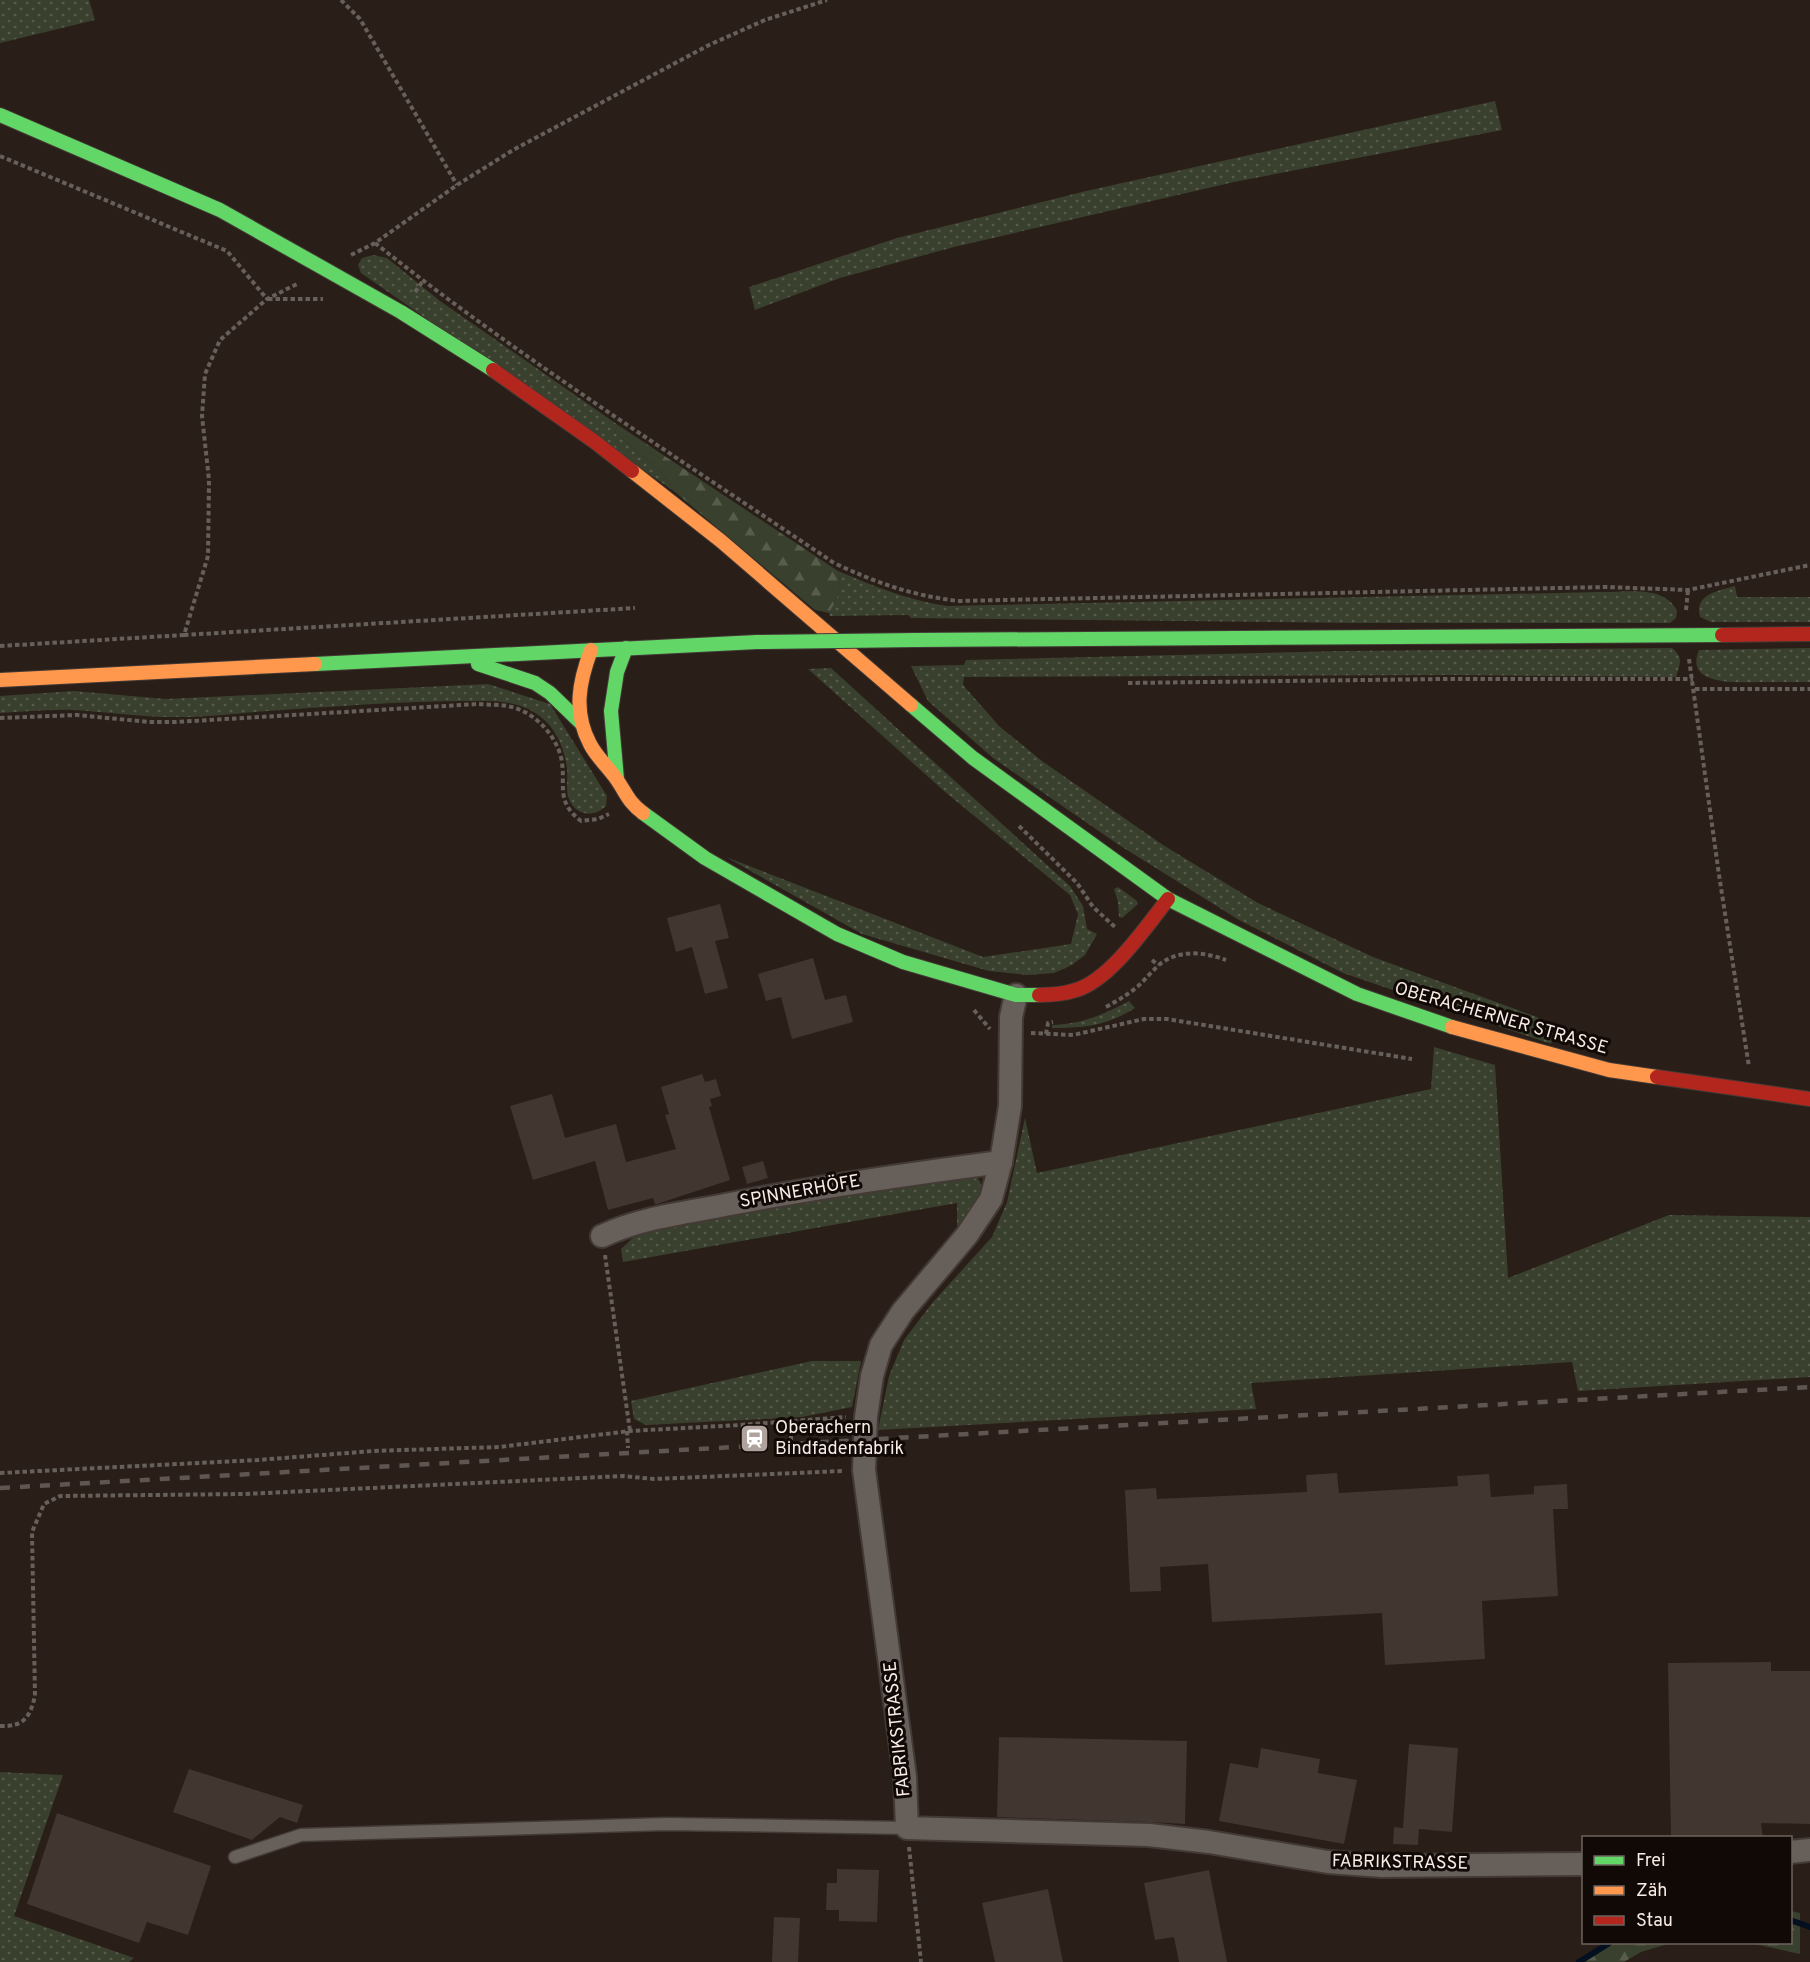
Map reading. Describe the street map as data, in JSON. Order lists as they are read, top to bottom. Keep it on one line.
{"streets":{"main road":["OBERACHERNER STRASSE"],"street":["SPINNERHÖFE","FABRIKSTRASSE"]},"crossings":[["SPINNERHÖFE","FABRIKSTRASSE"]],"places":{"station":["Oberachern Bindfadenfabrik"]},"legend":["Frei","Zäh","Stau"]}
